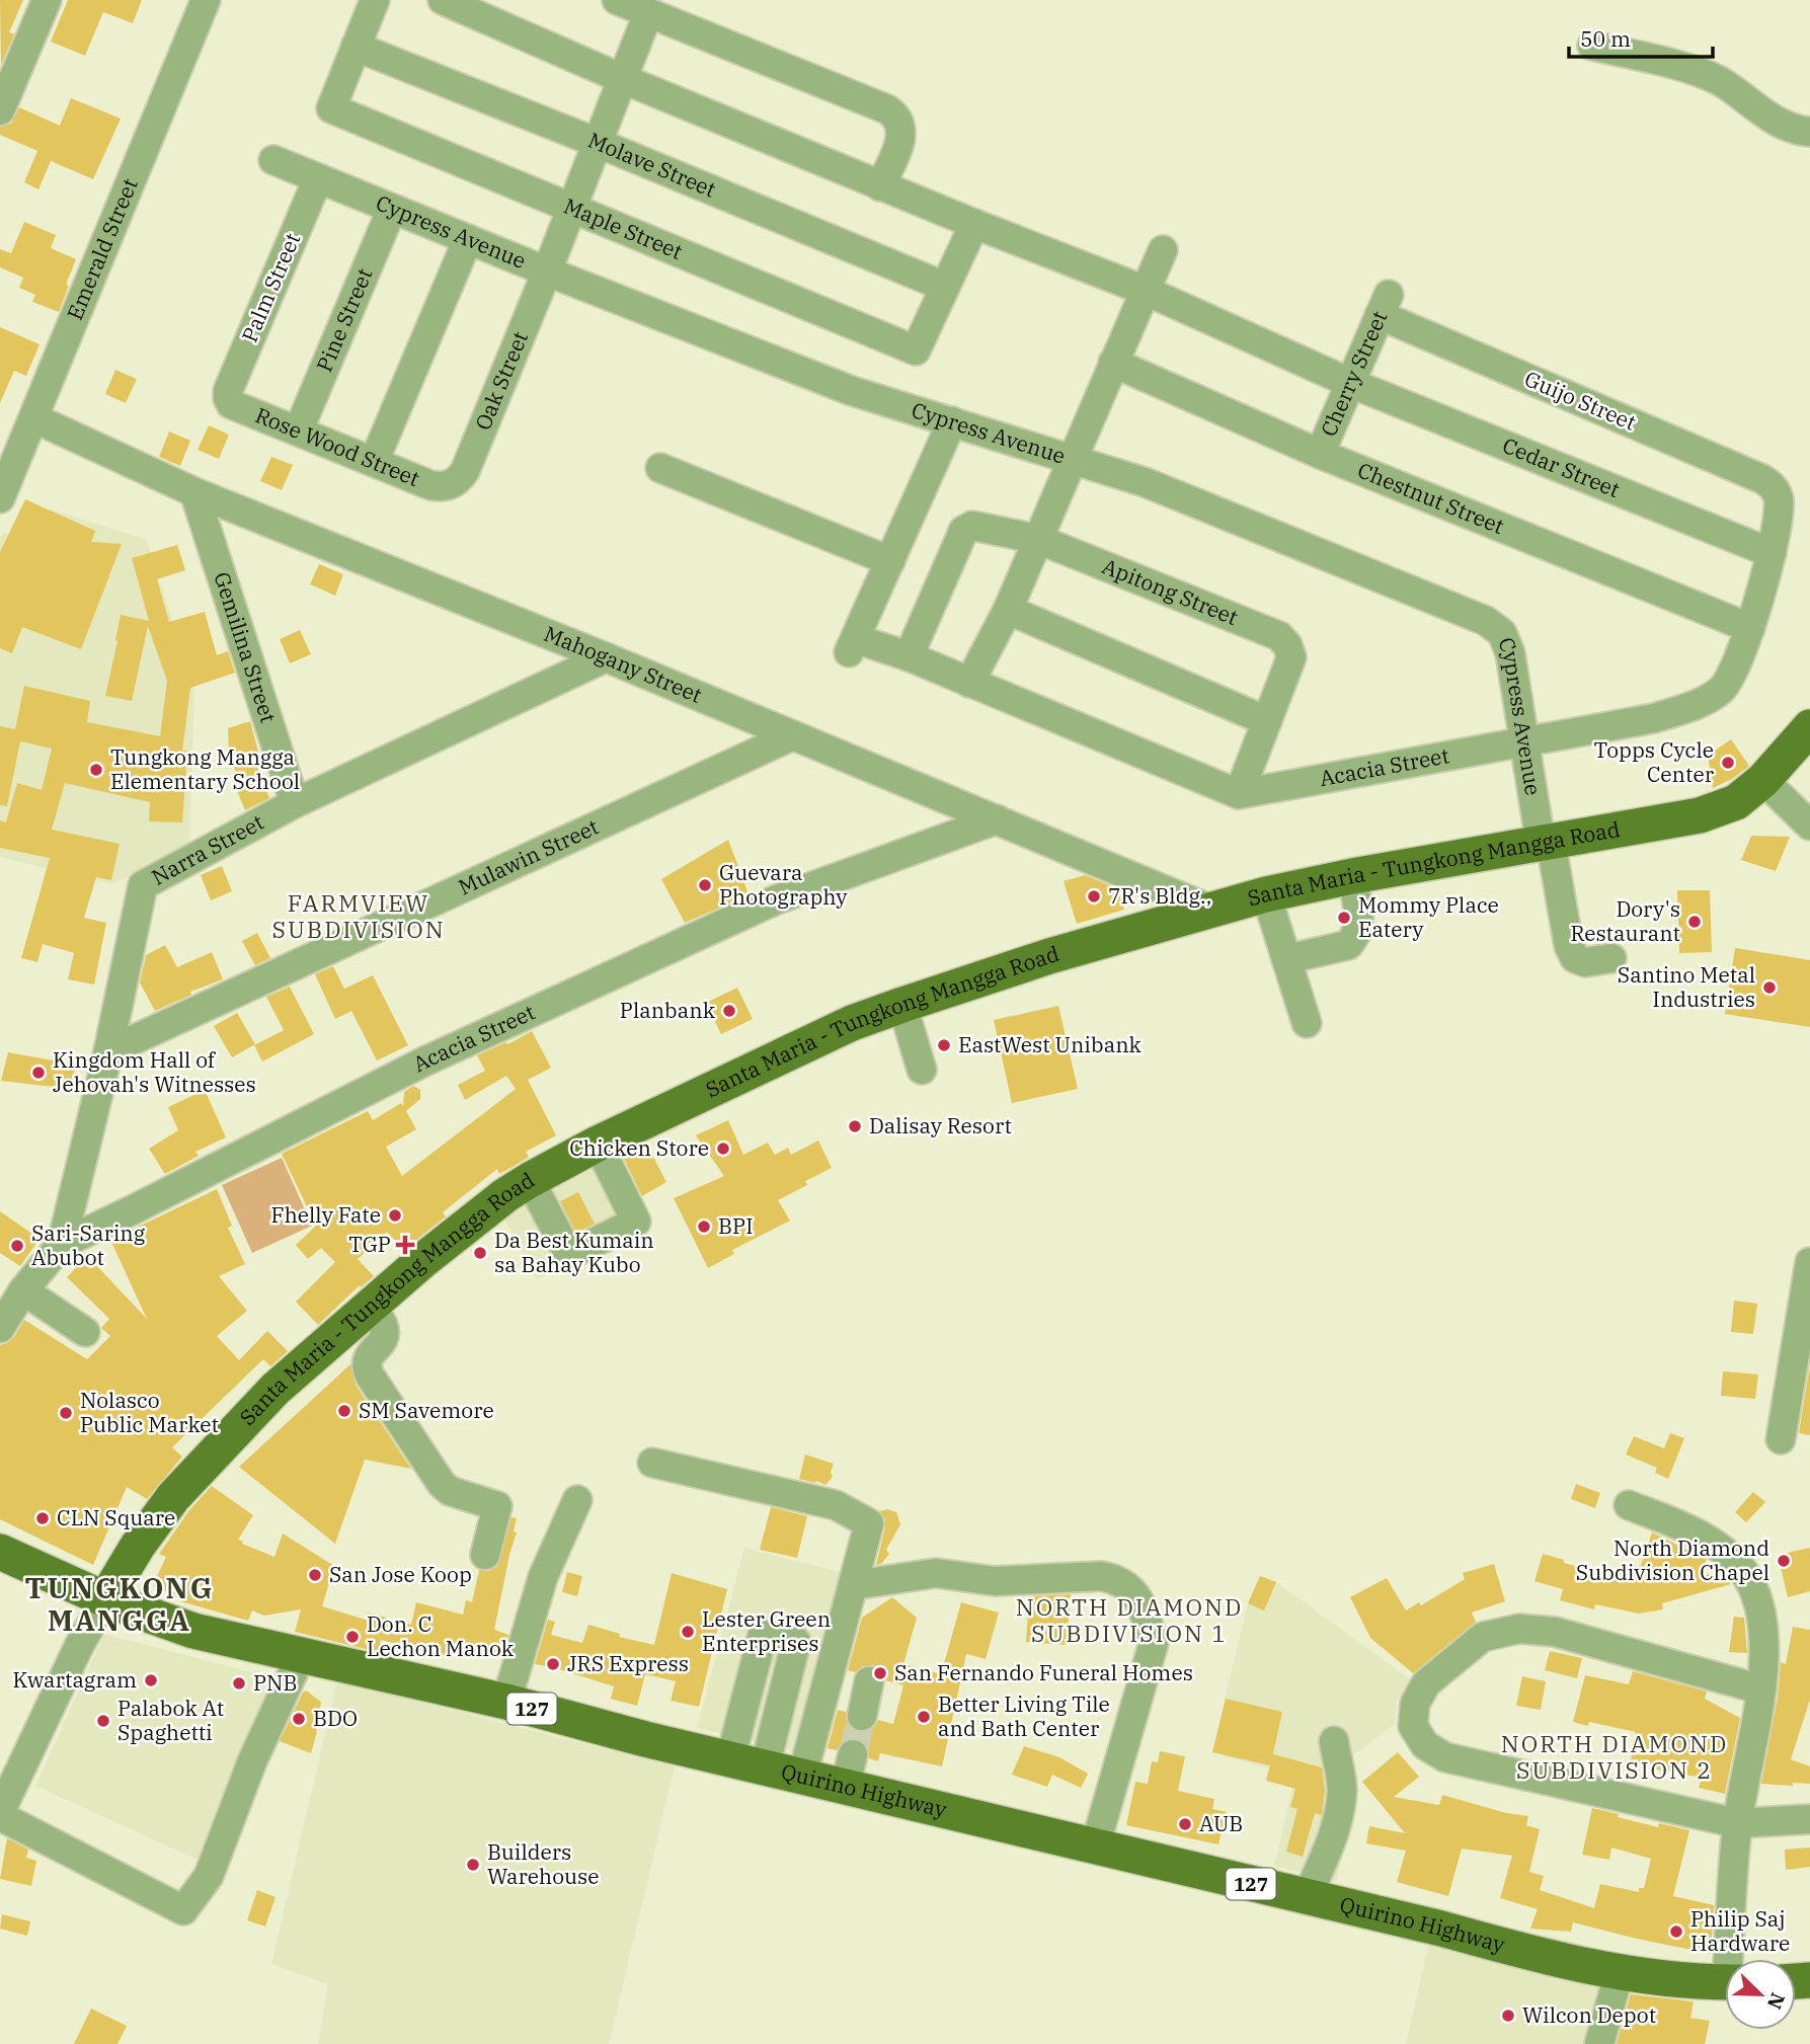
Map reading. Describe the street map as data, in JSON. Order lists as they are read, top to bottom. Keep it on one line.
{"streets":{"main road":["Santa Maria - Tungkong Mangga Road","127","Quirino Highway"],"street":["Molave Street","Maple Street","Cypress Avenue","Emerald Street","Palm Street","Pine Street","Cherry Street","Oak Street","Guijo Street","Rose Wood Street","Cedar Street","Chestnut Street","Apitong Street","Gemilina Street","Mahogany Street","Acacia Street","Narra Street","Mulawin Street"]},"crossings":[["Molave Street","Maple Street"],["Cypress Avenue","Palm Street"],["Cypress Avenue","Pine Street"],["Cypress Avenue","Oak Street"],["Cypress Avenue","Acacia Street"],["Cypress Avenue","Santa Maria - Tungkong Mangga Road"],["Emerald Street","Mahogany Street"],["Palm Street","Rose Wood Street"],["Pine Street","Rose Wood Street"],["Cherry Street","Guijo Street"],["Cherry Street","Cedar Street"],["Cherry Street","Chestnut Street"],["Oak Street","Rose Wood Street"],["Guijo Street","Acacia Street"],["Cedar Street","Acacia Street"],["Chestnut Street","Acacia Street"],["Gemilina Street","Mahogany Street"],["Gemilina Street","Narra Street"],["Mahogany Street","Acacia Street"],["Mahogany Street","Narra Street"],["Mahogany Street","Mulawin Street"],["Mahogany Street","Santa Maria - Tungkong Mangga Road"],["Acacia Street","Narra Street"],["Narra Street","Mulawin Street"],["Santa Maria - Tungkong Mangga Road","Quirino Highway"]],"districts":["FARMVIEW SUBDIVISION","TUNGKONG MANGGA","NORTH DIAMOND SUBDIVISION 1","NORTH DIAMOND SUBDIVISION 2"],"places":{"other":["Topps Cycle Center","Tungkong Mangga Elementary School","Guevara Photography","7R's Bldg.,","Mommy Place Eatery","Dory's Restaurant","Santino Metal Industries","Planbank","EastWest Unibank","Kingdom Hall of Jehovah's Witnesses","Dalisay Resort","Chicken Store","Fhelly Fate","BPI","Sari-Saring Abubot","Da Best Kumain sa Bahay Kubo","SM Savemore","Nolasco Public Market","CLN Square","North Diamond Subdivision Chapel","San Jose Koop","Lester Green Enterprises","Don. C Lechon Manok","JRS Express","San Fernando Funeral Homes","Kwartagram","PNB","Better Living Tile and Bath Center","BDO","Palabok At Spaghetti","AUB","Builders Warehouse","Philip Saj Hardware","Wilcon Depot"],"health":["TGP"]},"scale_bar":"50 m","north":"bottom right"}
